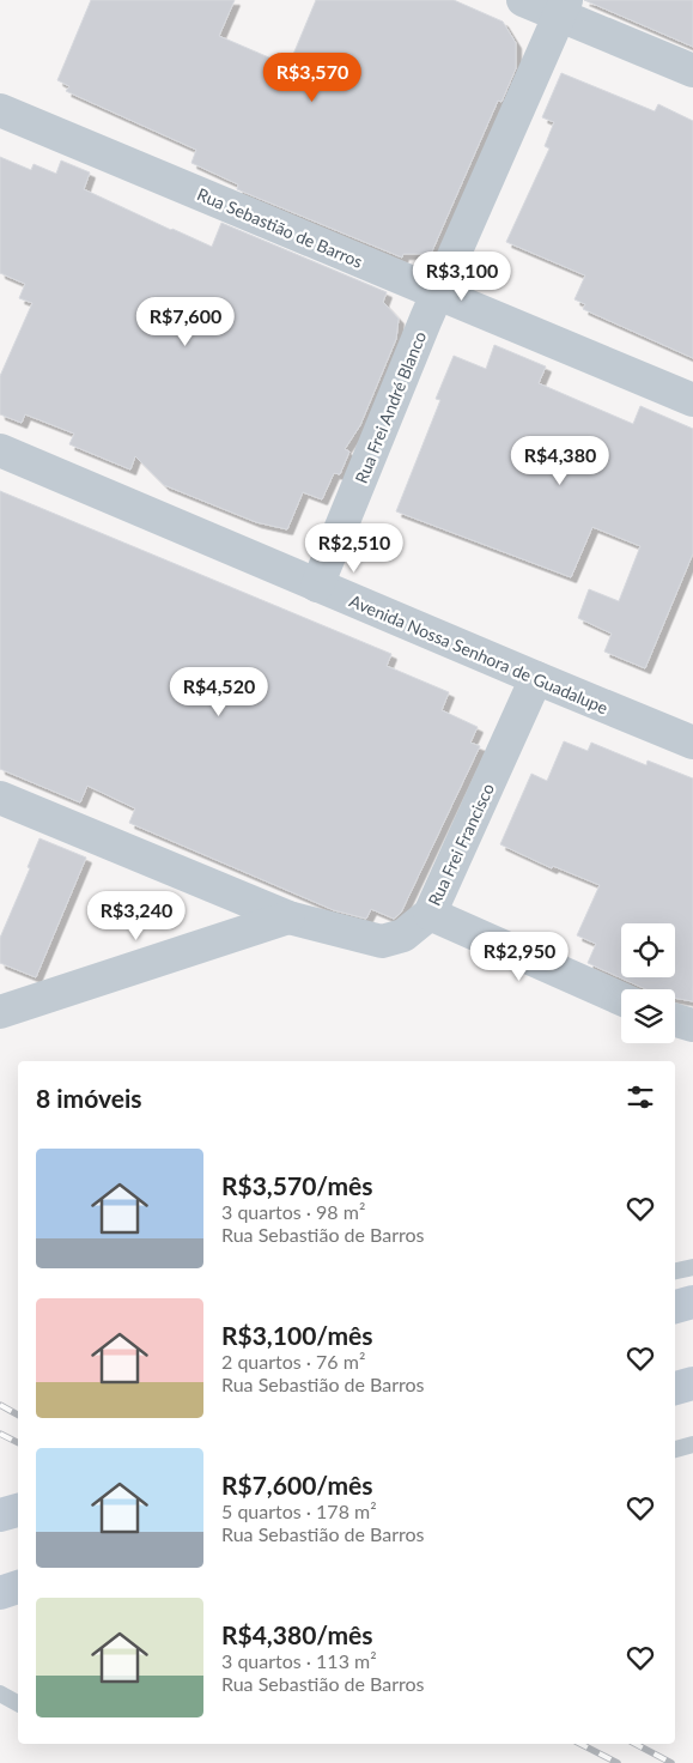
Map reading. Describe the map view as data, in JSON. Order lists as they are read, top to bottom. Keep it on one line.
{"streets":{"street":["Rua Sebastião de Barros","Rua Frei André Blanco","Avenida Nossa Senhora de Guadalupe","Rua Frei Francisco"]},"crossings":[["Rua Sebastião de Barros","Rua Frei André Blanco"],["Rua Frei André Blanco","Avenida Nossa Senhora de Guadalupe"],["Avenida Nossa Senhora de Guadalupe","Rua Frei Francisco"]],"page":{"price":["R$3,570","R$3,100","R$7,600","R$4,380","R$2,510","R$4,520","R$3,240","R$2,950"],"heading":"8 imóveis","list":[{"name":"R$3,570/mês","note":"3 quartos · 98 m² · Rua Sebastião de Barros"},{"name":"R$3,100/mês","note":"2 quartos · 76 m² · Rua Sebastião de Barros"},{"name":"R$7,600/mês","note":"5 quartos · 178 m² · Rua Sebastião de Barros"},{"name":"R$4,380/mês","note":"3 quartos · 113 m² · Rua Sebastião de Barros"}]}}
